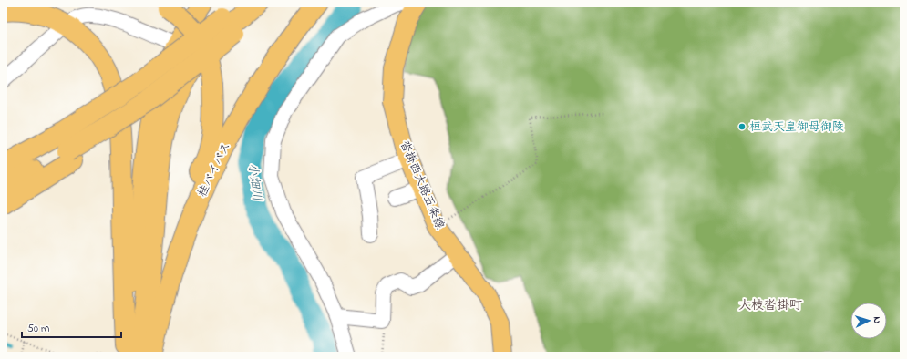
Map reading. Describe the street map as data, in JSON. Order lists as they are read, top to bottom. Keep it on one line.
{"streets":{"highway":["桂バイパス"],"main road":["沓掛西大路五条線"]},"districts":["大枝沓掛町"],"water":["小畑川"],"places":["桓武天皇御母御陵"],"scale_bar":"50 m","north":"right"}
